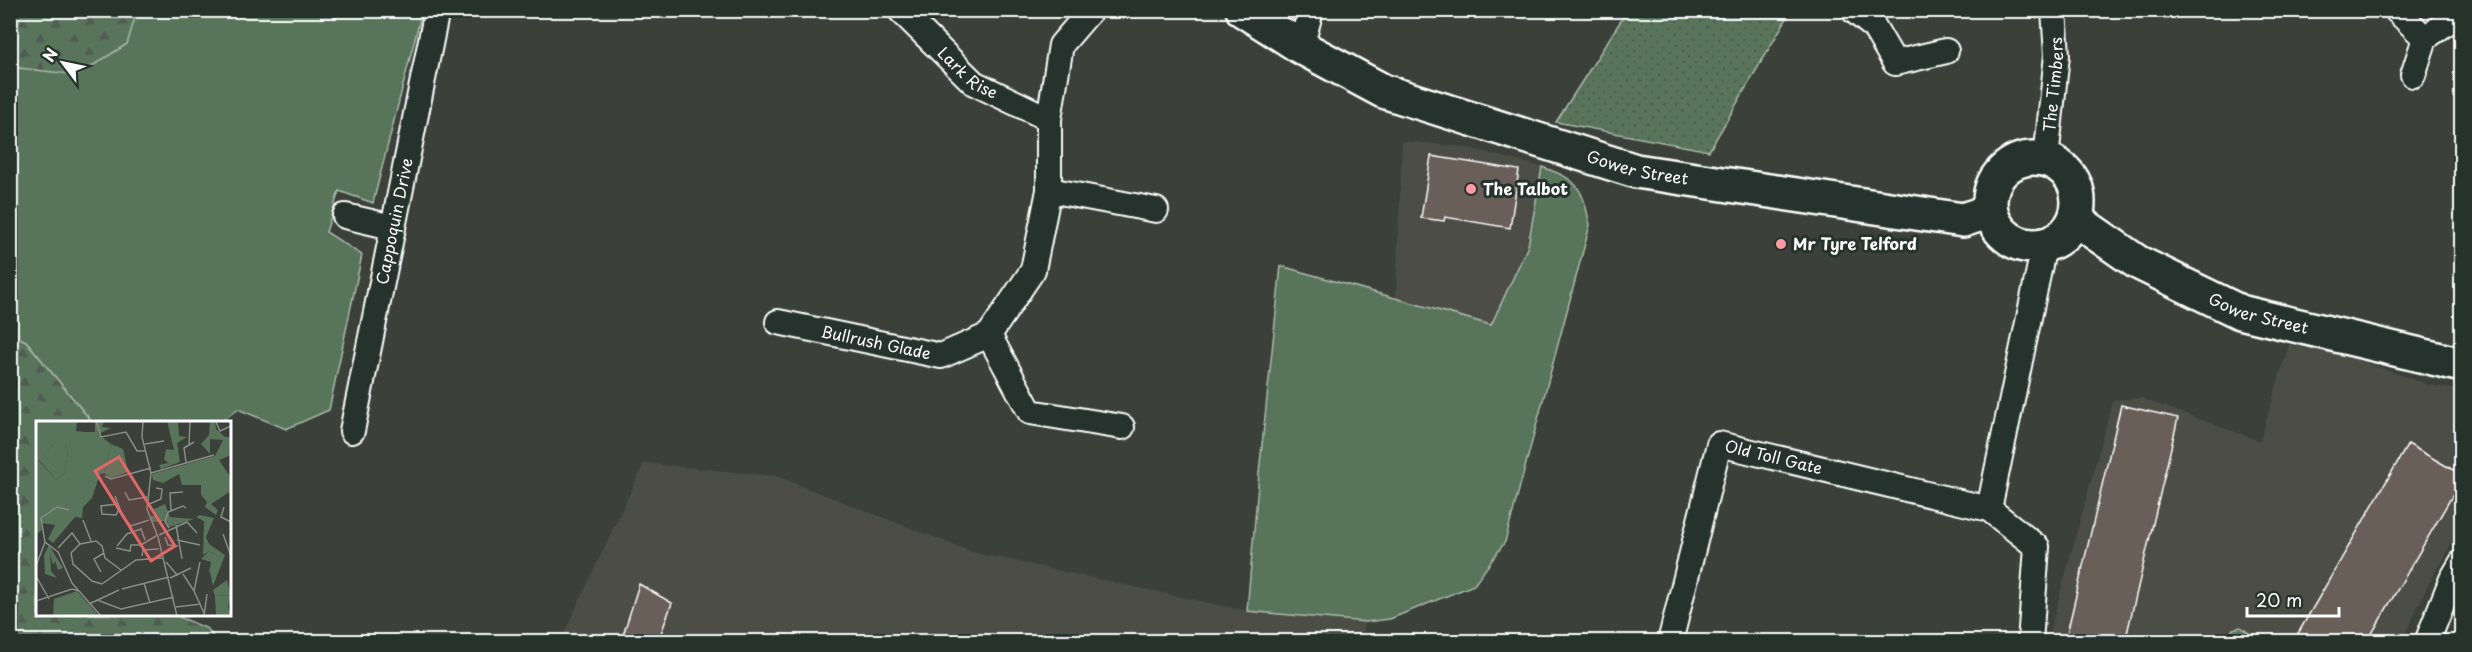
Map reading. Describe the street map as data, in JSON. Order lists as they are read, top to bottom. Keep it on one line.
{"streets":{"street":["Lark Rise","The Timbers","Gower Street","Cappoquin Drive","Bullrush Glade","Old Toll Gate"]},"crossings":[["The Timbers","Gower Street"]],"places":["The Talbot","Mr Tyre Telford"],"scale_bar":"20 m","north":"top left"}
